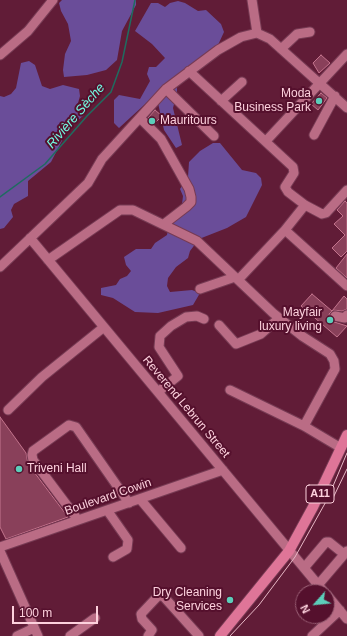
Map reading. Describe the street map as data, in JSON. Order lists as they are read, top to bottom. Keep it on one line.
{"streets":{"main road":["A11"],"street":["Reverend Lebrun Street","Boulevard Cowin"]},"crossings":[["Reverend Lebrun Street","A11"],["Reverend Lebrun Street","Boulevard Cowin"]],"water":["Rivière Sèche"],"places":["Moda Business Park","Mauritours","Mayfair luxury living","Triveni Hall","Dry Cleaning Services"],"scale_bar":"100 m","north":"bottom left"}
